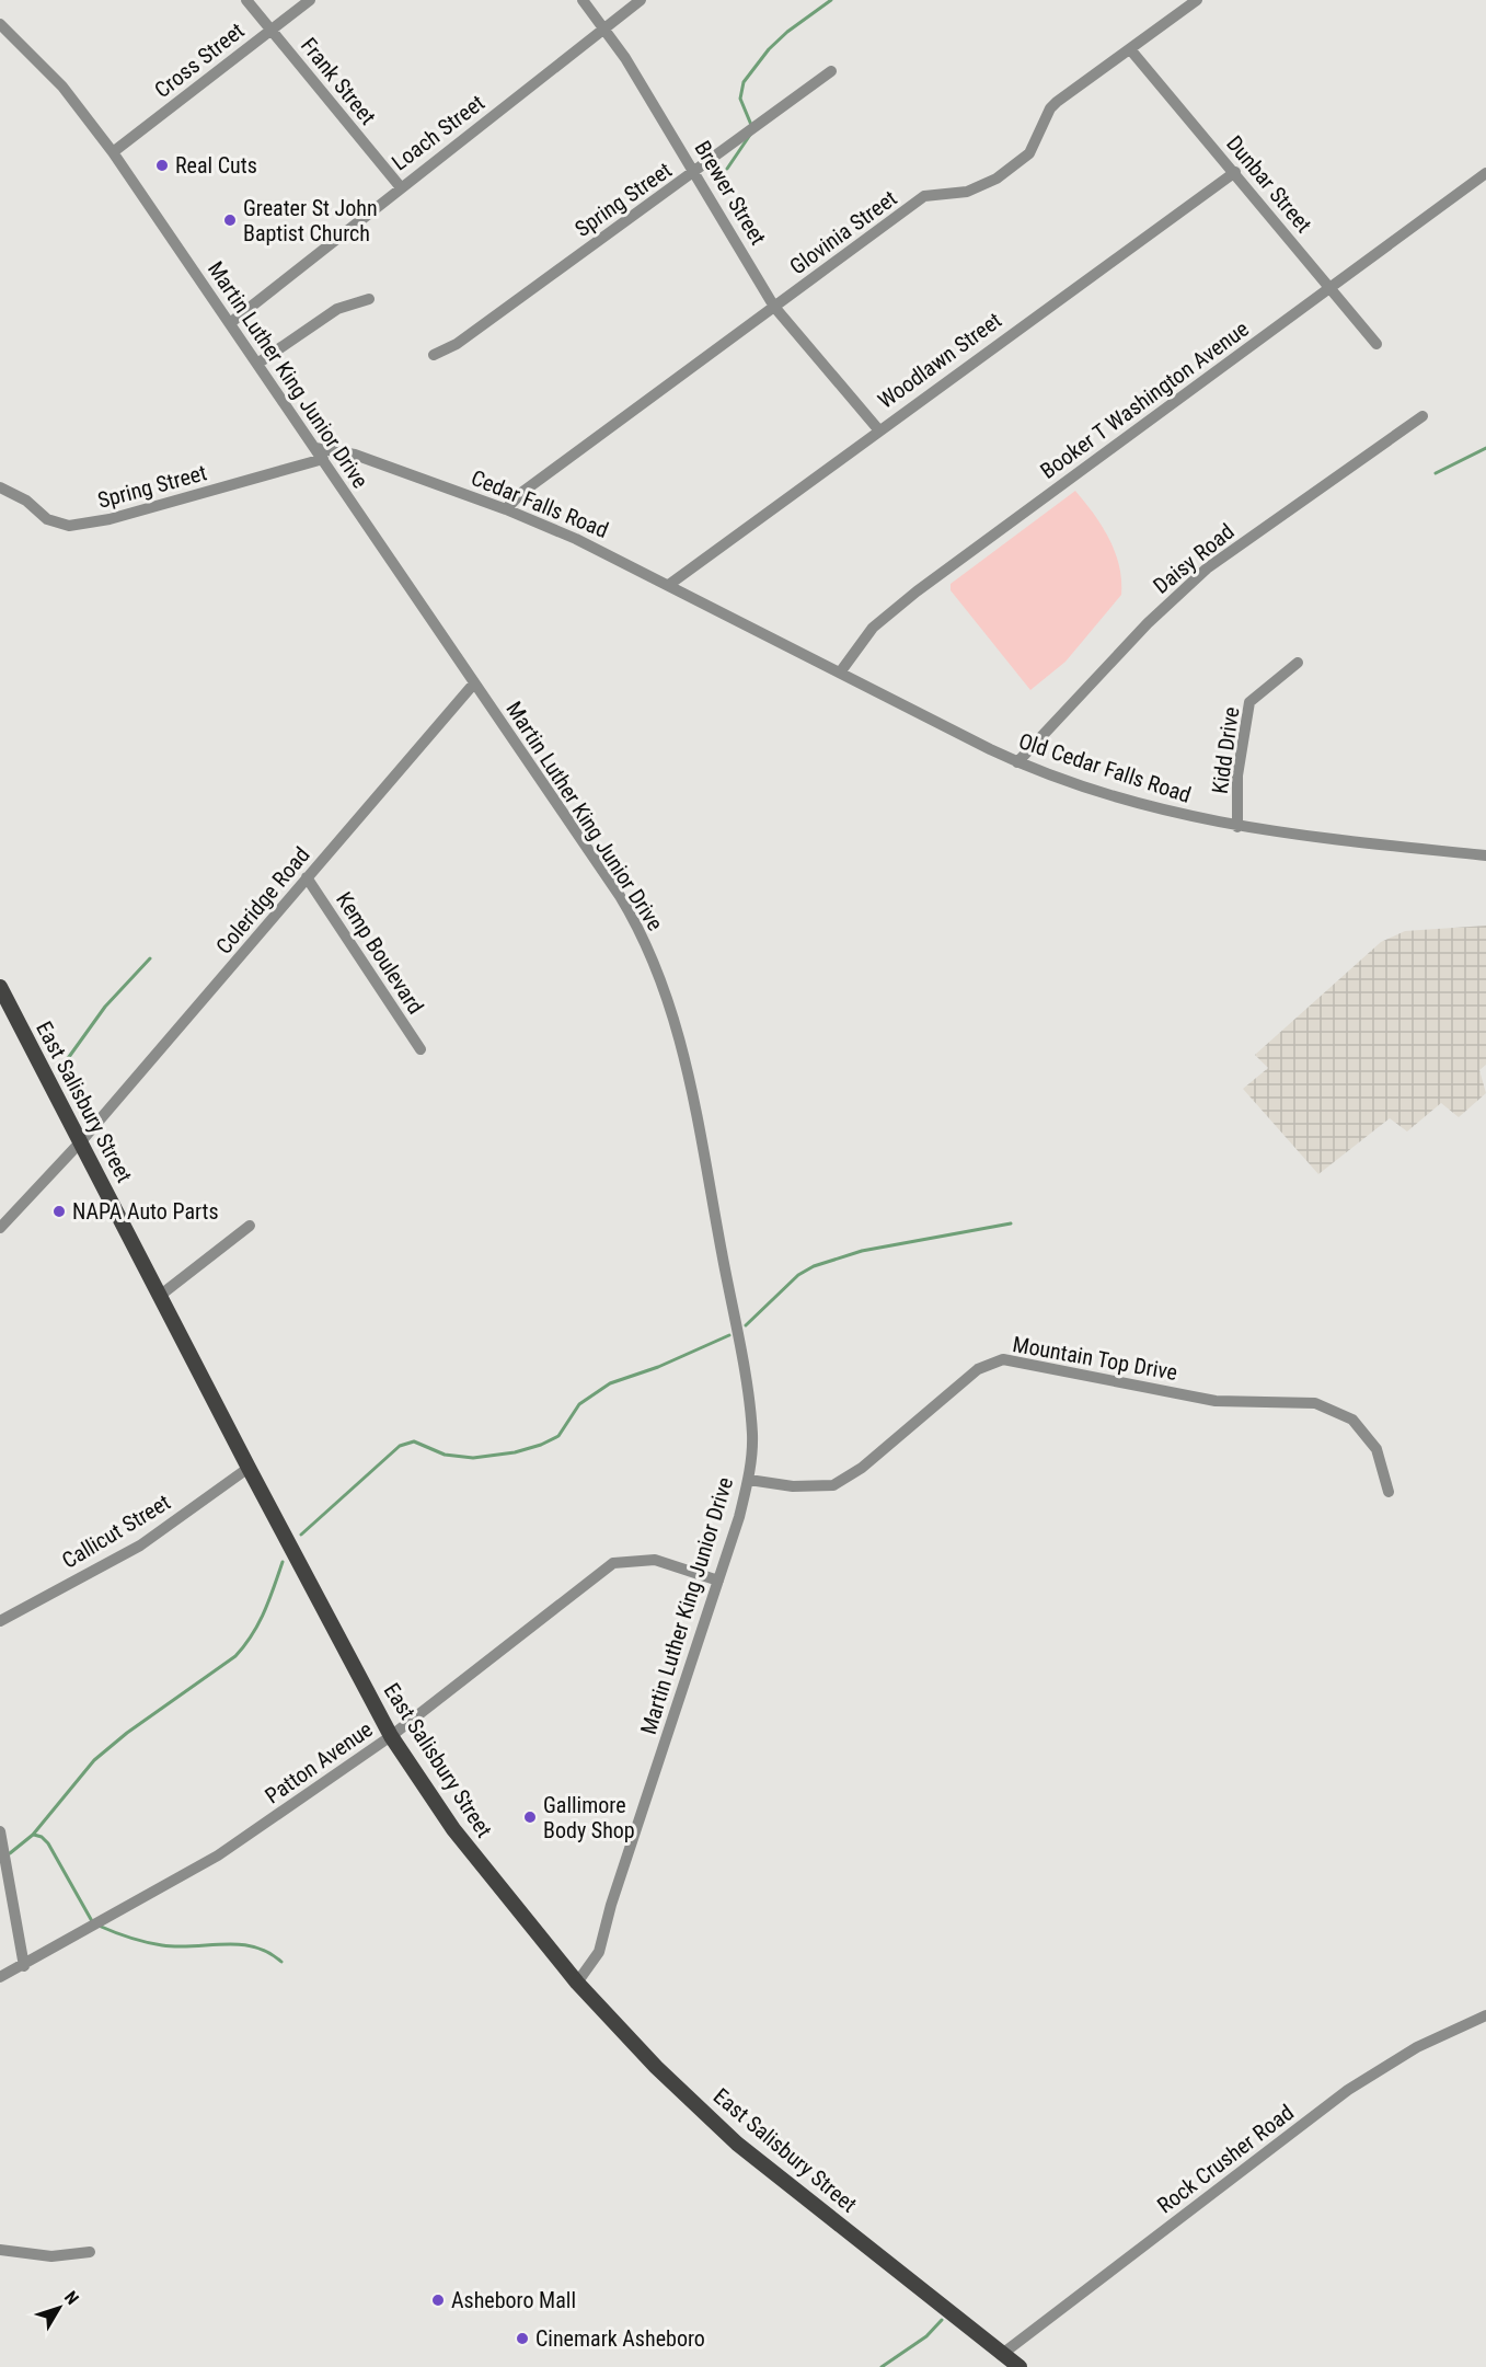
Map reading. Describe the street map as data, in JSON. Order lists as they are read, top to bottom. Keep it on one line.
{"streets":{"main road":["East Salisbury Street"],"street":["Cross Street","Frank Street","Loach Street","Dunbar Street","Brewer Street","Spring Street","Glovinia Street","Woodlawn Street","Martin Luther King Junior Drive","Booker T Washington Avenue","Cedar Falls Road","Daisy Road","Kidd Drive","Old Cedar Falls Road","Coleridge Road","Kemp Boulevard","Mountain Top Drive","Callicut Street","Patton Avenue","Rock Crusher Road"]},"crossings":[["Cross Street","Frank Street"],["Cross Street","Martin Luther King Junior Drive"],["Frank Street","Loach Street"],["Loach Street","Brewer Street"],["Loach Street","Martin Luther King Junior Drive"],["Dunbar Street","Glovinia Street"],["Dunbar Street","Woodlawn Street"],["Dunbar Street","Booker T Washington Avenue"],["Brewer Street","Spring Street"],["Brewer Street","Glovinia Street"],["Brewer Street","Woodlawn Street"],["Spring Street","Martin Luther King Junior Drive"],["Glovinia Street","Cedar Falls Road"],["Woodlawn Street","Cedar Falls Road"],["Martin Luther King Junior Drive","Cedar Falls Road"],["Martin Luther King Junior Drive","Coleridge Road"],["Martin Luther King Junior Drive","East Salisbury Street"],["Martin Luther King Junior Drive","Mountain Top Drive"],["Martin Luther King Junior Drive","Patton Avenue"],["Booker T Washington Avenue","Old Cedar Falls Road"],["Cedar Falls Road","Old Cedar Falls Road"],["Daisy Road","Old Cedar Falls Road"],["Kidd Drive","Old Cedar Falls Road"],["Coleridge Road","Kemp Boulevard"],["Coleridge Road","East Salisbury Street"],["East Salisbury Street","Callicut Street"],["East Salisbury Street","Patton Avenue"],["East Salisbury Street","Rock Crusher Road"]],"places":["Real Cuts","Greater St John Baptist Church","NAPA Auto Parts","Gallimore Body Shop","Asheboro Mall","Cinemark Asheboro"],"north":"top right"}
